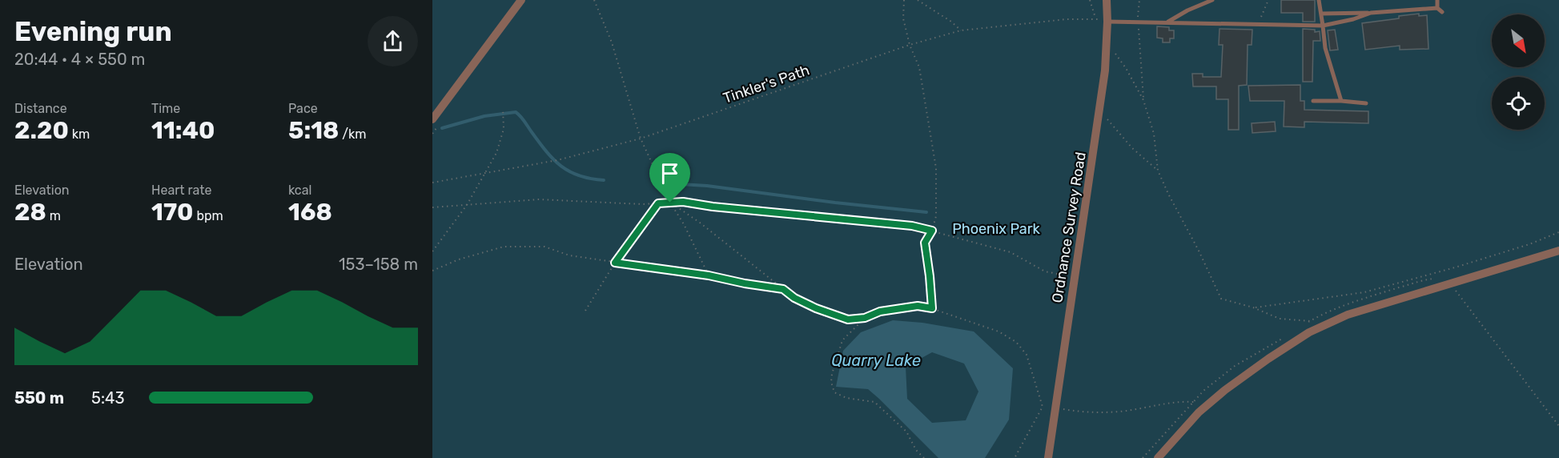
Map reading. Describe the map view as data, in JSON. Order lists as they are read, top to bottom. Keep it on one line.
{"streets":{"street":["Ordnance Survey Road"],"path":["Tinkler's Path"]},"crossings":[["Tinkler's Path","Ordnance Survey Road"]],"water":["Quarry Lake"],"parks":["Phoenix Park"],"north":"bottom right","page":{"heading":["Evening run","20:44 · 4 × 550 m"],"stats":[["Distance","2.20 km"],["Time","11:40"],["Pace","5:18 /km"],["Elevation","28 m"],["Heart rate","170 bpm"],["kcal","168"]],"chart":["Elevation","153–158 m"],"list":[{"name":"550 m","note":"5:43"}]}}
